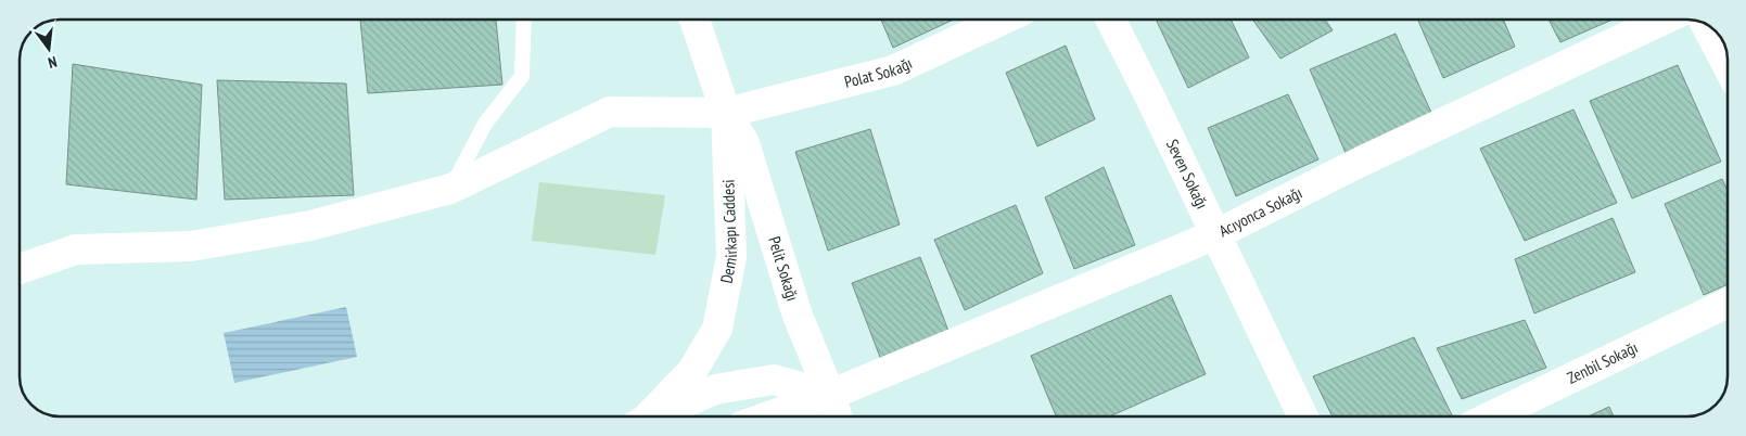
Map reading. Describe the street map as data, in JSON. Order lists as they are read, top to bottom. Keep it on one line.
{"streets":{"street":["Polat Sokağı","Seven Sokağı","Acıyonca Sokağı","Demirkapı Caddesi","Pelit Sokağı","Zenbil Sokağı"]},"crossings":[["Polat Sokağı","Demirkapı Caddesi"],["Polat Sokağı","Pelit Sokağı"],["Seven Sokağı","Acıyonca Sokağı"],["Acıyonca Sokağı","Pelit Sokağı"],["Demirkapı Caddesi","Pelit Sokağı"]],"north":"bottom"}
